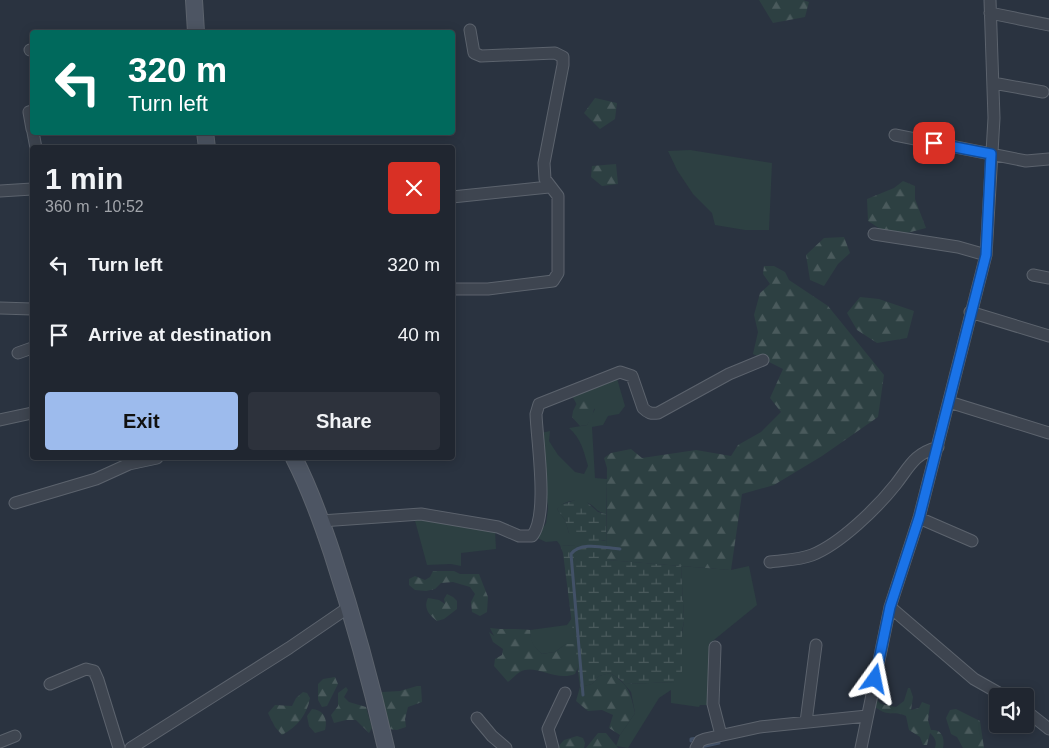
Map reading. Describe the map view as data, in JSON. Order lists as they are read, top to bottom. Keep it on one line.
{"page":{"turn":["320 m","Turn left"],"heading":["1 min","360 m · 10:52"],"list":[{"name":"Turn left","value":"320 m"},{"name":"Arrive at destination","value":"40 m"}],"buttons":["Exit","Share"]}}
